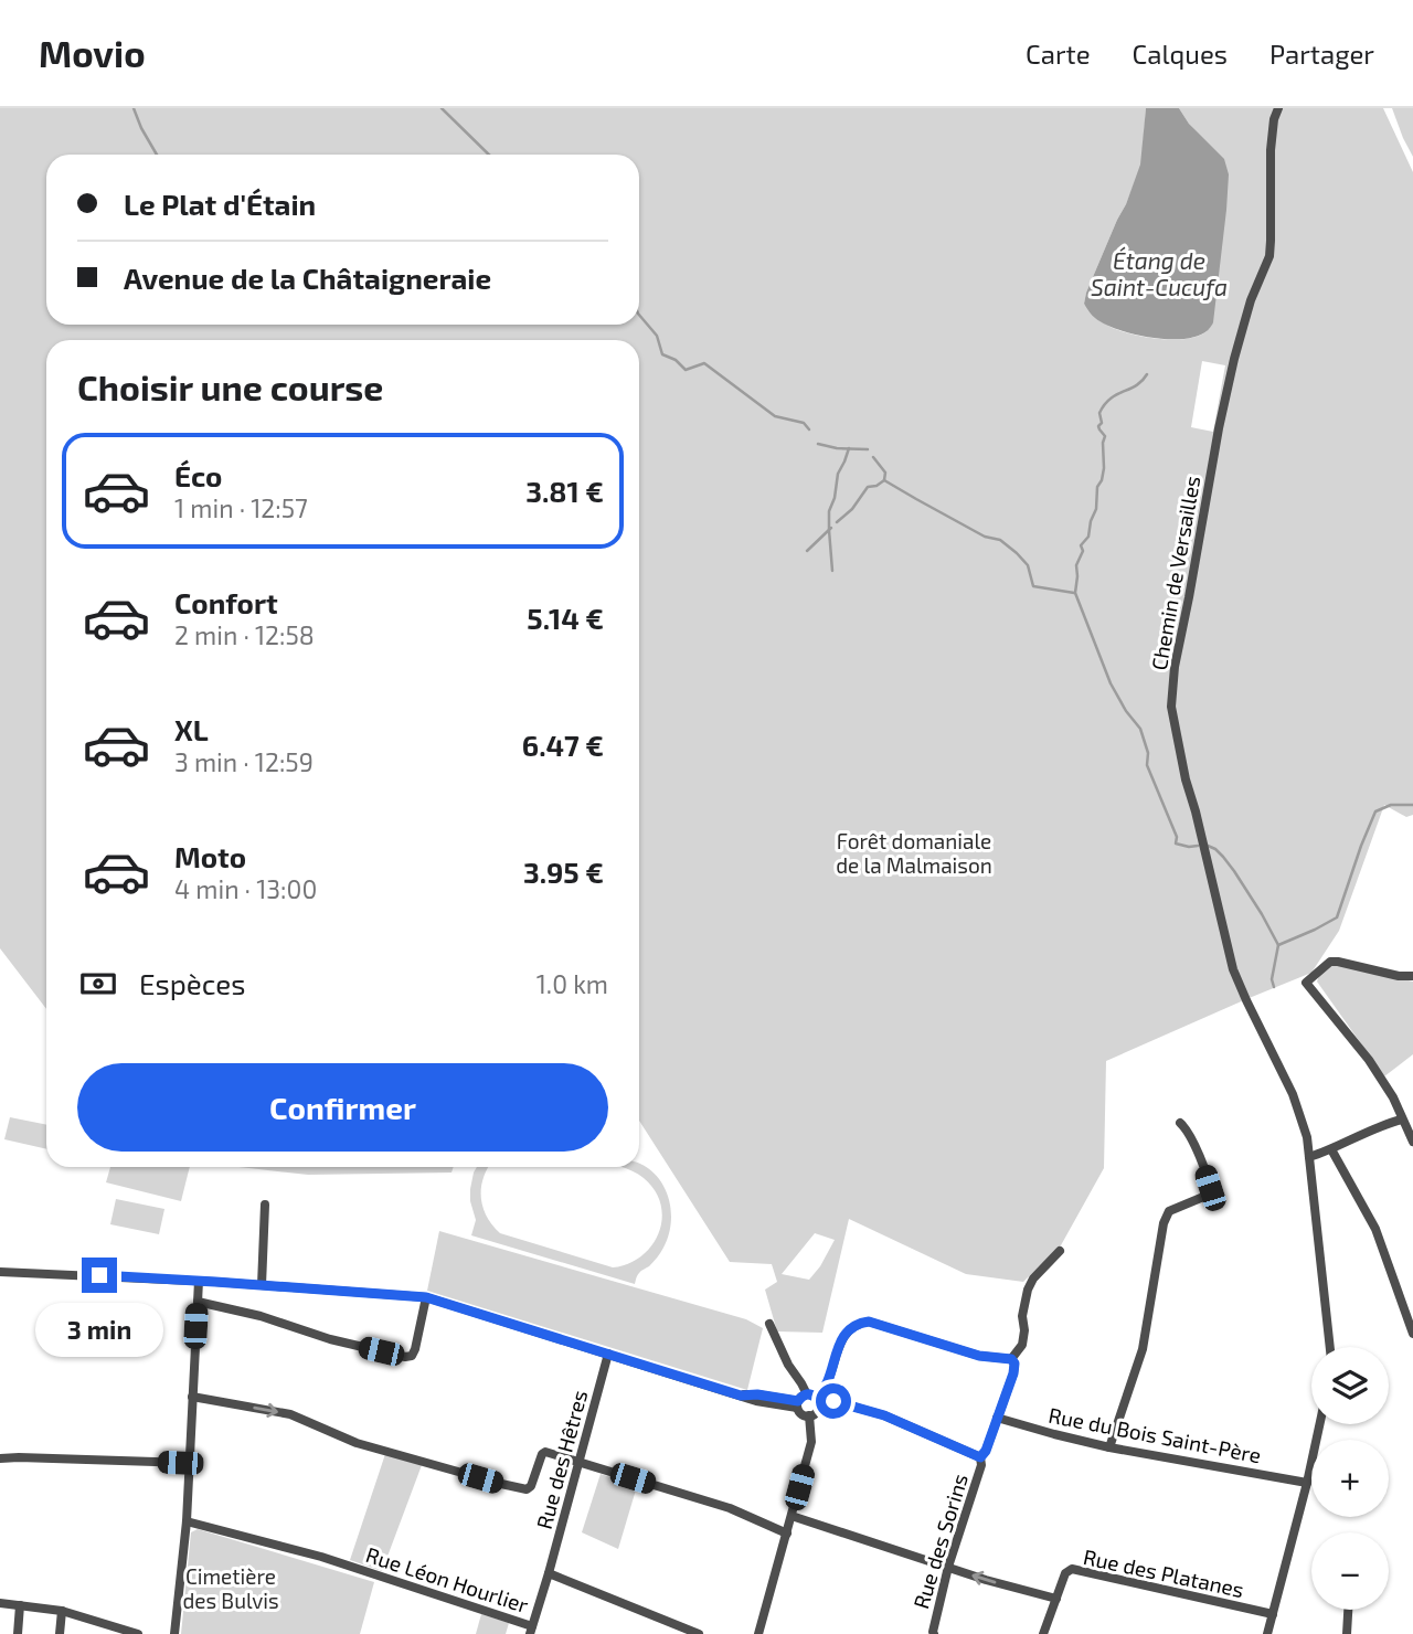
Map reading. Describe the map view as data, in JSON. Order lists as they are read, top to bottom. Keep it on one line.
{"streets":{"street":["Chemin de Versailles","Rue du Bois Saint-Père","Rue des Hêtres","Rue des Sorins","Rue des Platanes","Rue Léon Hourlier"]},"crossings":[["Rue du Bois Saint-Père","Rue des Sorins"],["Rue des Hêtres","Rue Léon Hourlier"]],"water":["Étang de Saint-Cucufa"],"parks":["Forêt domaniale de la Malmaison","Cimetière des Bulvis"],"page":{"header":"Movio","nav":["Carte","Calques","Partager"],"banner":["Le Plat d'Étain","Avenue de la Châtaigneraie"],"heading":"Choisir une course","list":[{"name":"Éco","note":"1 min · 12:57","value":"3.81 €"},{"name":"Confort","note":"2 min · 12:58","value":"5.14 €"},{"name":"XL","note":"3 min · 12:59","value":"6.47 €"},{"name":"Moto","note":"4 min · 13:00","value":"3.95 €"}],"pay":["Espèces","1.0 km"],"buttons":"Confirmer","bubble":"3 min","map_buttons":["+","−"]}}
